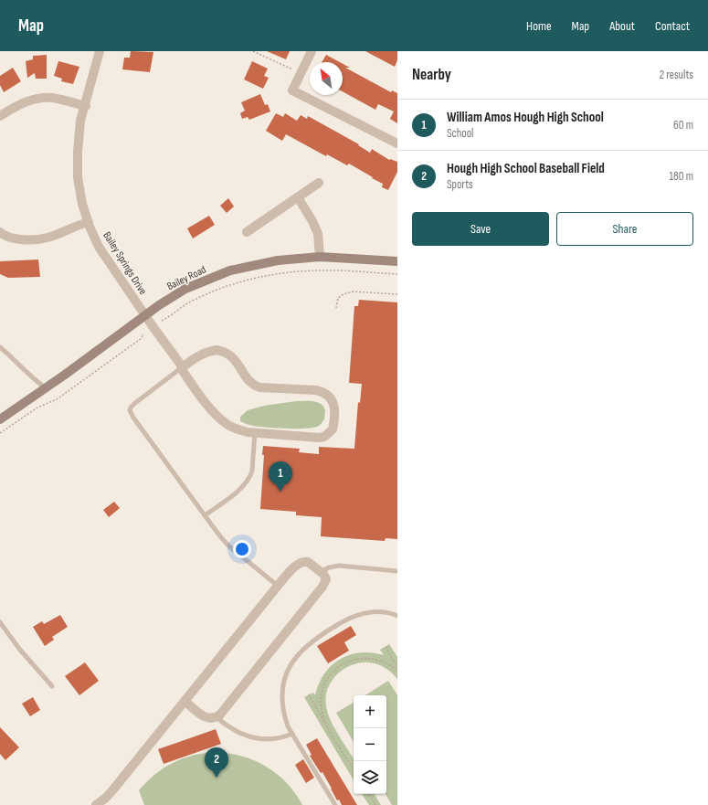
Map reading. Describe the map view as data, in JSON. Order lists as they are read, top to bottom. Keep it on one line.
{"streets":{"street":["Bailey Springs Drive","Bailey Road"]},"crossings":[["Bailey Springs Drive","Bailey Road"]],"north":"top left","page":{"header":"Map","nav":["Home","Map","About","Contact"],"heading":["Nearby","2 results"],"list":[{"mark":"1","name":"William Amos Hough High School","note":"School","value":"60 m"},{"mark":"2","name":"Hough High School Baseball Field","note":"Sports","value":"180 m"}],"buttons":["Save","Share"],"pins":["1","2"],"map_buttons":["+","−"]}}
